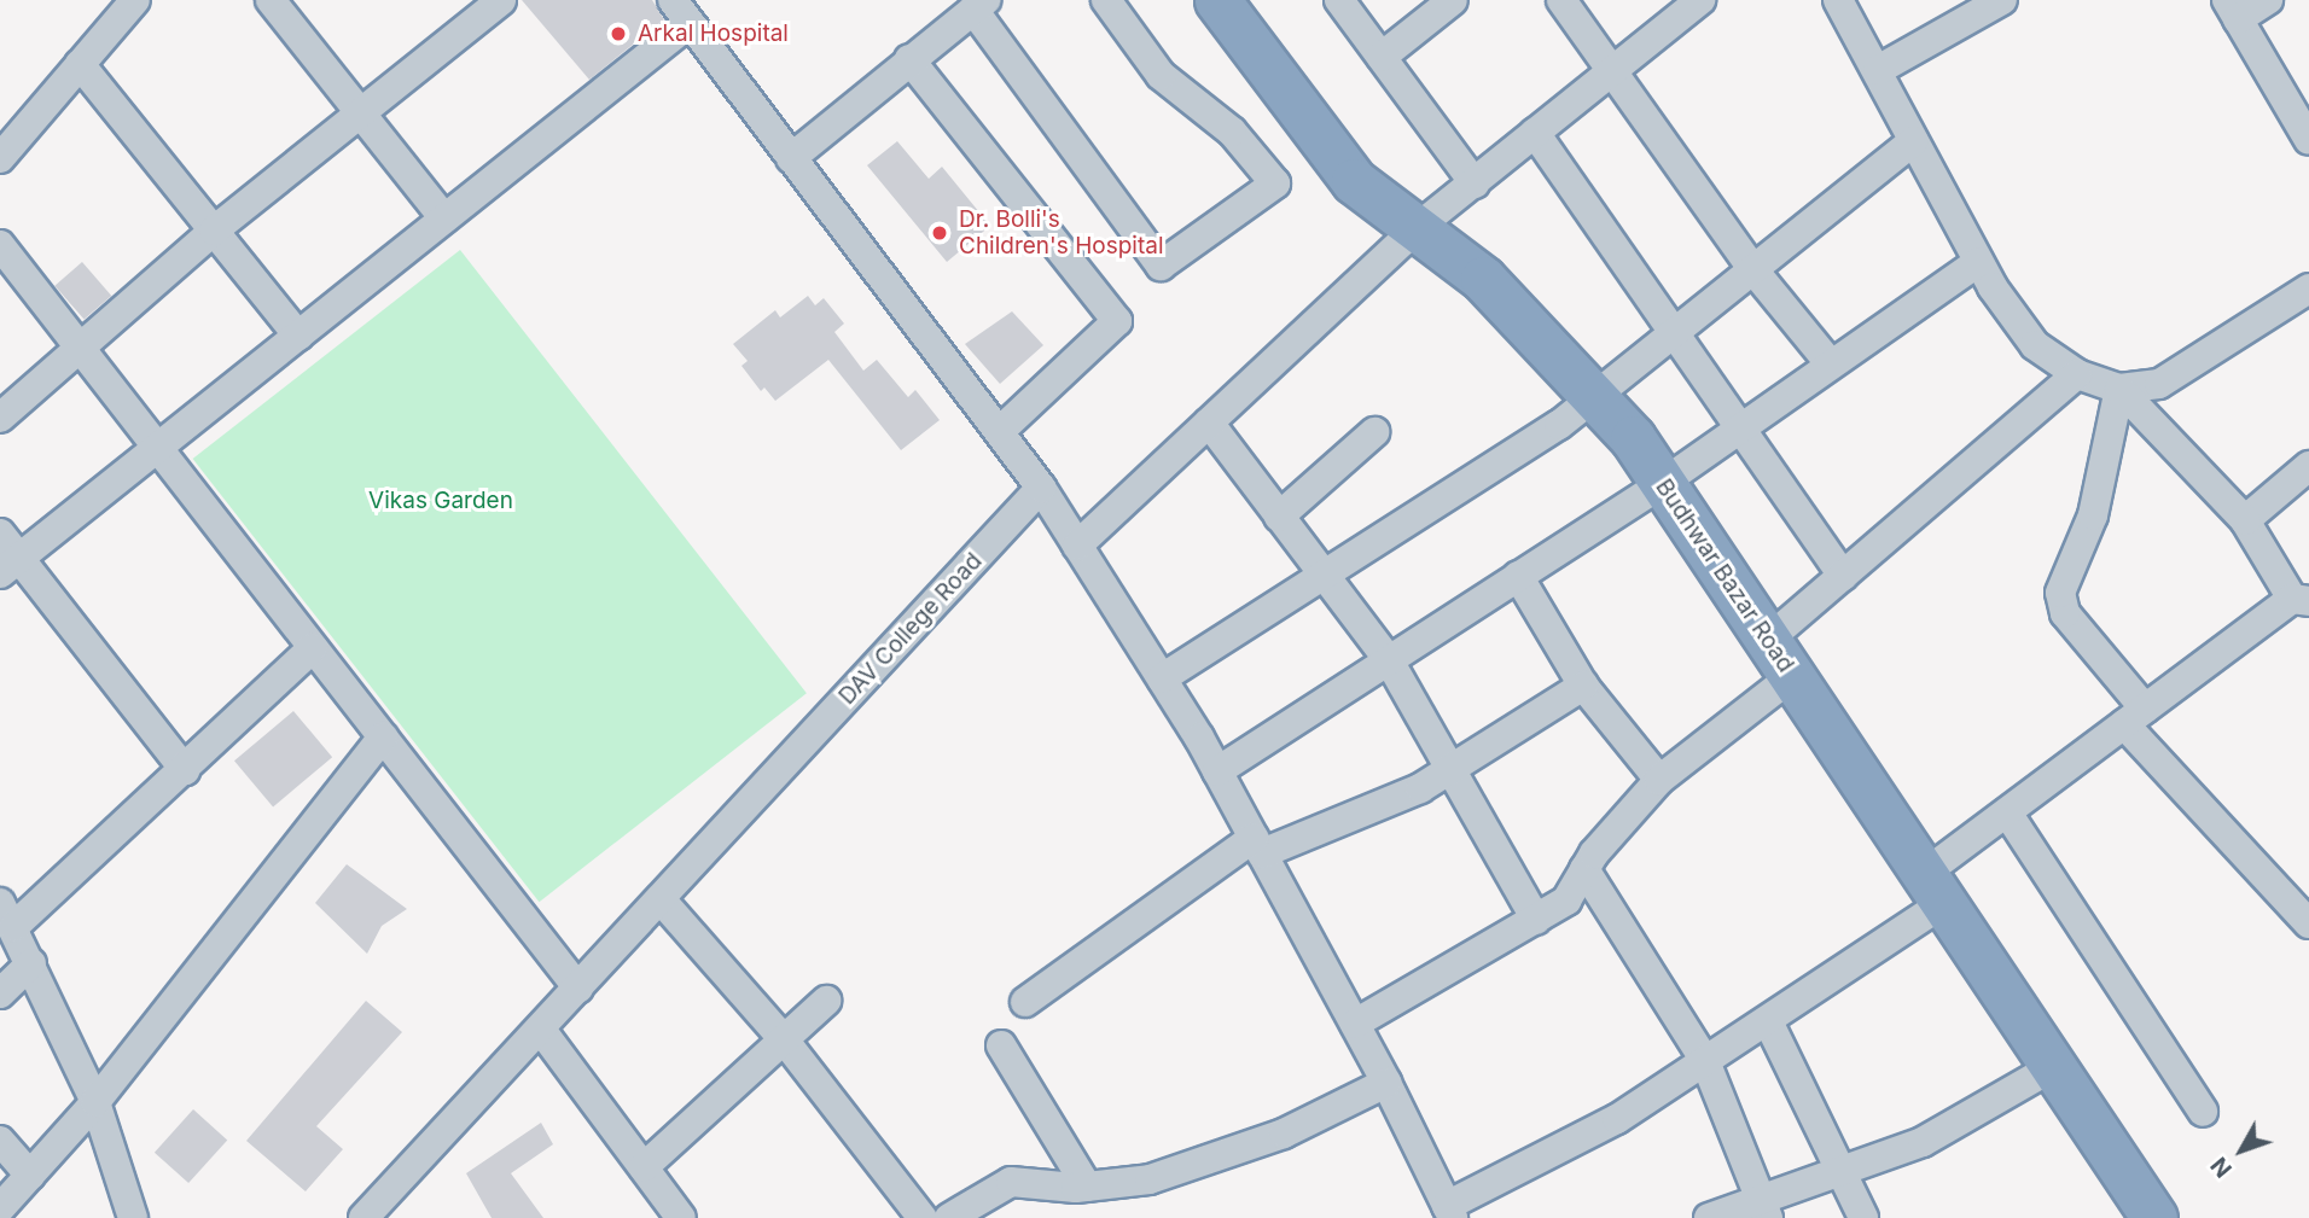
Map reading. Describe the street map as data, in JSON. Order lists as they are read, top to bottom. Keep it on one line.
{"streets":{"highway":["Budhwar Bazar Road"],"street":["DAV College Road"]},"parks":["Vikas Garden"],"places":["Arkal Hospital","Dr. Bolli's Children's Hospital"],"north":"bottom left"}
